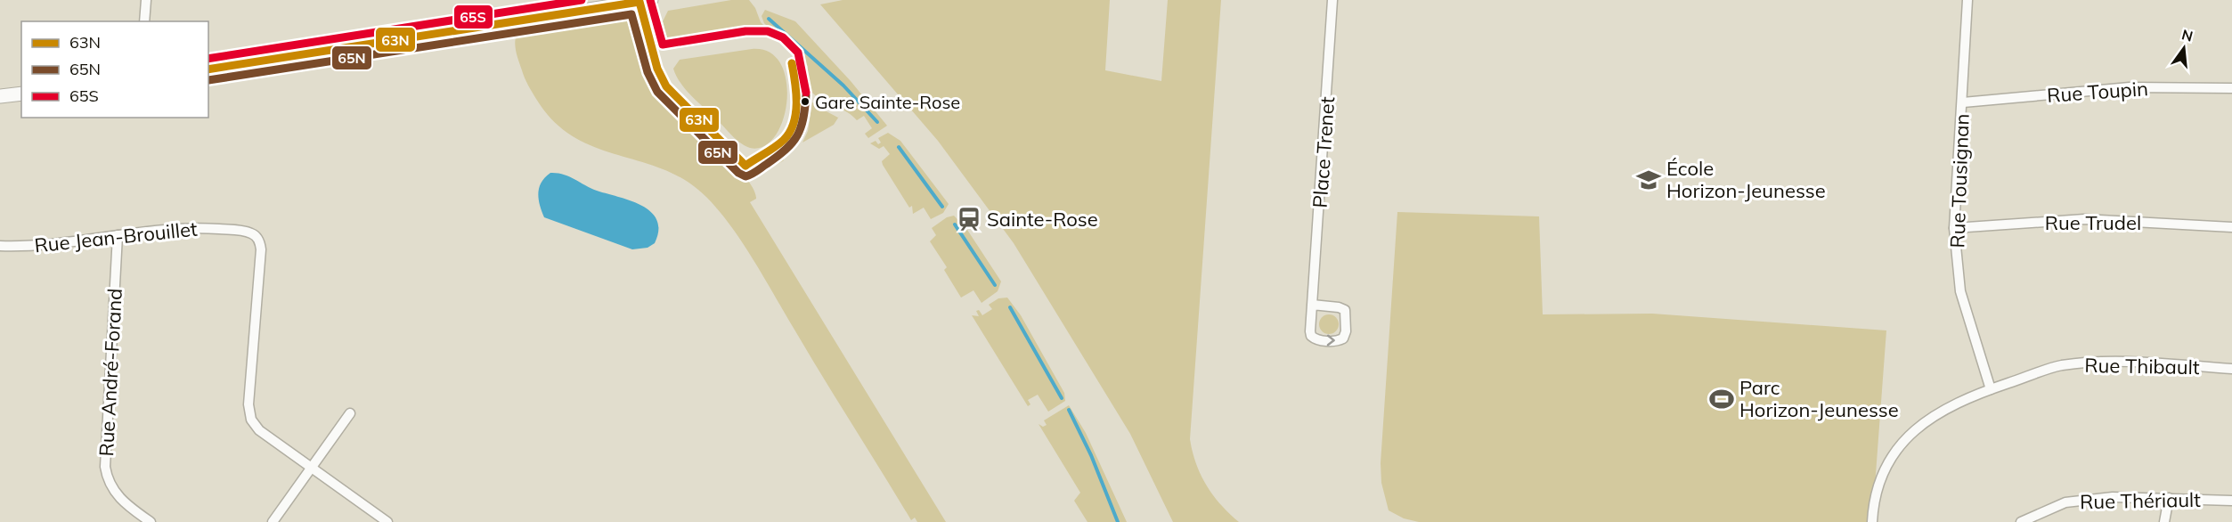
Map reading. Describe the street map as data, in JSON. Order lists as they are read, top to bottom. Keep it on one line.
{"streets":{"street":["Rue Toupin","Place Trenet","Rue Tousignan","Rue Trudel","Rue Jean-Brouillet","Rue Thibault","Rue André-Forand","Rue Thériault"]},"crossings":[["Rue Toupin","Rue Tousignan"],["Rue Tousignan","Rue Trudel"],["Rue Tousignan","Rue Thibault"],["Rue Jean-Brouillet","Rue André-Forand"]],"places":{"other":["Gare Sainte-Rose"],"school or university":["École Horizon-Jeunesse"],"station":["Sainte-Rose"],"sports":["Parc Horizon-Jeunesse"]},"lines":["transit line 65S","transit line 63N","transit line 65N"],"legend":["63N","65N","65S"],"north":"top"}
